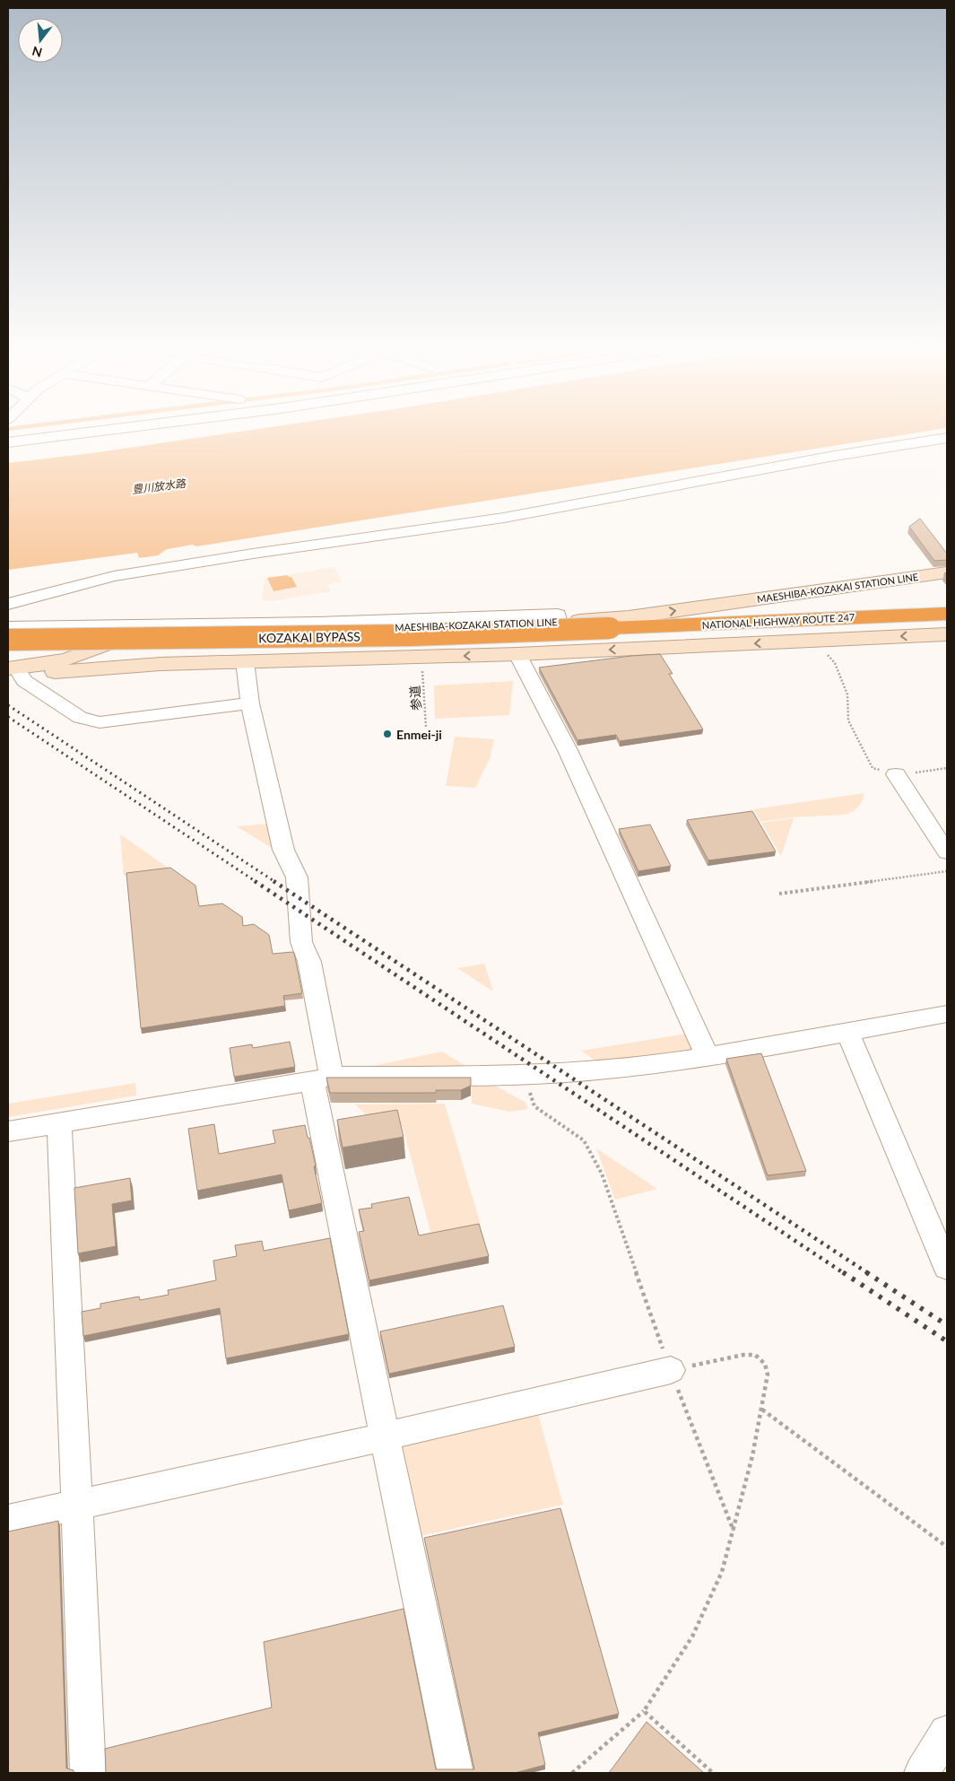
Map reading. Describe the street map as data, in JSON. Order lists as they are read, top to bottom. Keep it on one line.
{"streets":{"highway":["NATIONAL HIGHWAY ROUTE 247","KOZAKAI BYPASS"],"main road":["MAESHIBA-KOZAKAI STATION LINE"],"path":["参道"]},"crossings":[["NATIONAL HIGHWAY ROUTE 247","KOZAKAI BYPASS"]],"water":["豊川放水路"],"places":["Enmei-ji"],"north":"bottom"}
